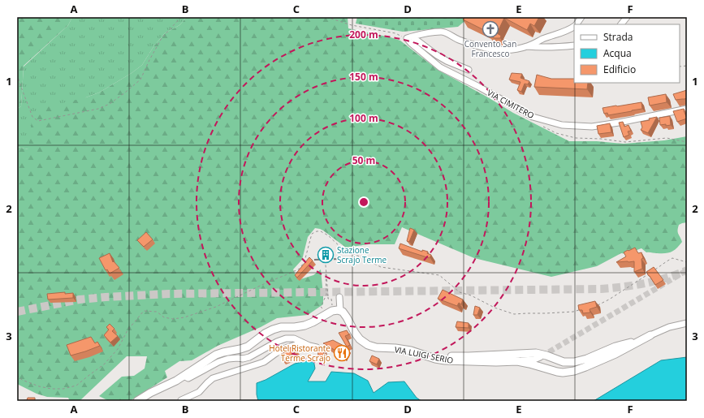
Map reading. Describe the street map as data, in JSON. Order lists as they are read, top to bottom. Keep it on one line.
{"streets":{"main road":["VIA LUIGI SERIO"],"street":["VIA CIMITERO"]},"places":{"church":["Convento San Francesco"],"building":["Stazione Scrajo Terme"],"restaurant":["Hotel Ristorante Terme Scrajo"]},"legend":["Strada","Acqua","Edificio"],"grid":{"columns":["A","B","C","D","E","F"],"rows":["1","2","3"]},"rings":["200 m","150 m","100 m","50 m"]}
